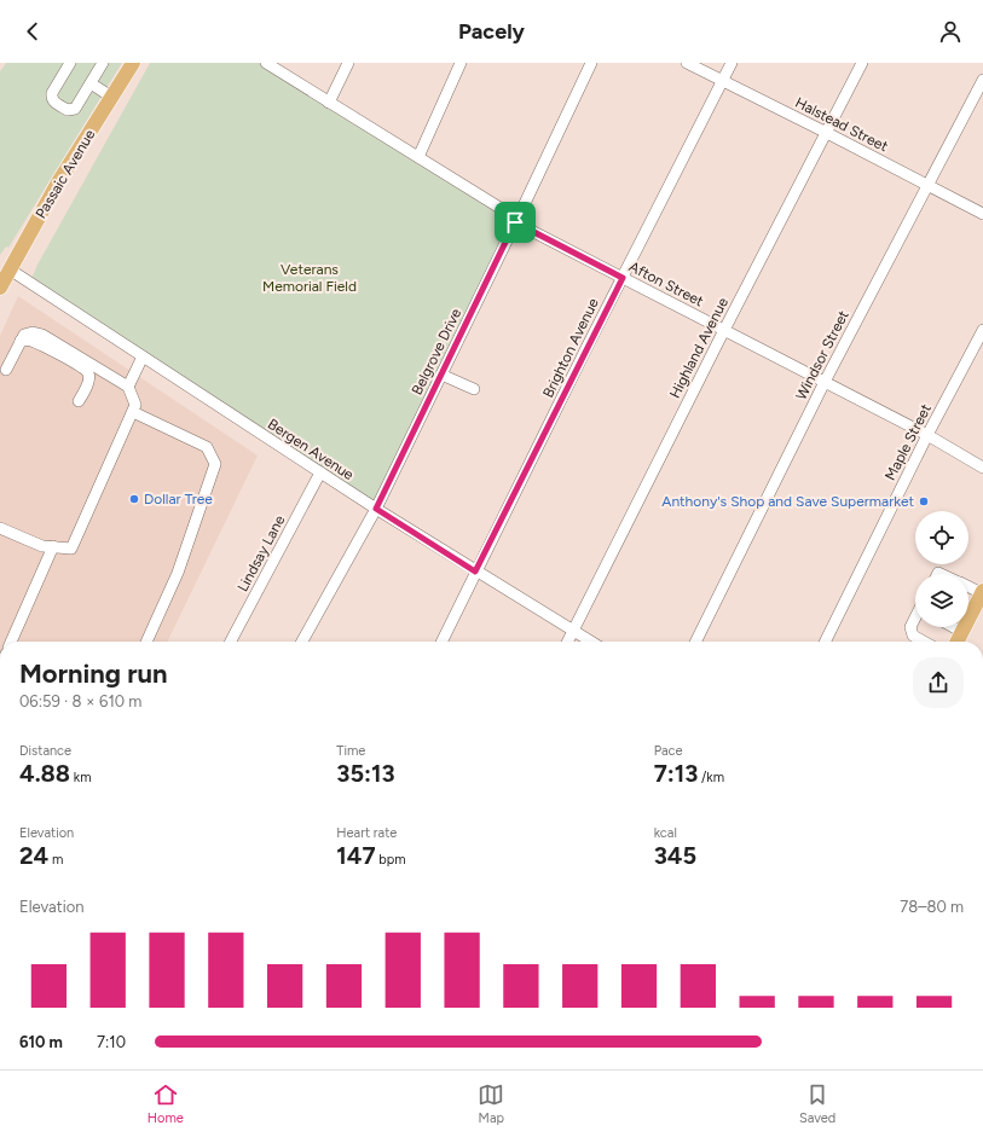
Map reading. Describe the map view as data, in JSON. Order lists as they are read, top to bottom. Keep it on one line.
{"streets":{"main road":["Passaic Avenue"],"street":["Halstead Street","Afton Street","Brighton Avenue","Highland Avenue","Belgrove Drive","Windsor Street","Maple Street","Bergen Avenue","Lindsay Lane"]},"crossings":[["Halstead Street","Brighton Avenue"],["Halstead Street","Highland Avenue"],["Halstead Street","Windsor Street"],["Passaic Avenue","Bergen Avenue"],["Afton Street","Brighton Avenue"],["Afton Street","Highland Avenue"],["Afton Street","Belgrove Drive"],["Afton Street","Windsor Street"],["Afton Street","Maple Street"],["Brighton Avenue","Bergen Avenue"],["Highland Avenue","Bergen Avenue"],["Belgrove Drive","Bergen Avenue"],["Bergen Avenue","Lindsay Lane"]],"parks":["Veterans Memorial Field"],"places":["Dollar Tree","Anthony's Shop and Save Supermarket"],"page":{"header":"Pacely","heading":["Morning run","06:59 · 8 × 610 m"],"stats":[["Distance","4.88 km"],["Time","35:13"],["Pace","7:13 /km"],["Elevation","24 m"],["Heart rate","147 bpm"],["kcal","345"]],"chart":["Elevation","78–80 m"],"list":[{"name":"610 m","note":"7:10"}],"tabs":["Home","Map","Saved"]}}
